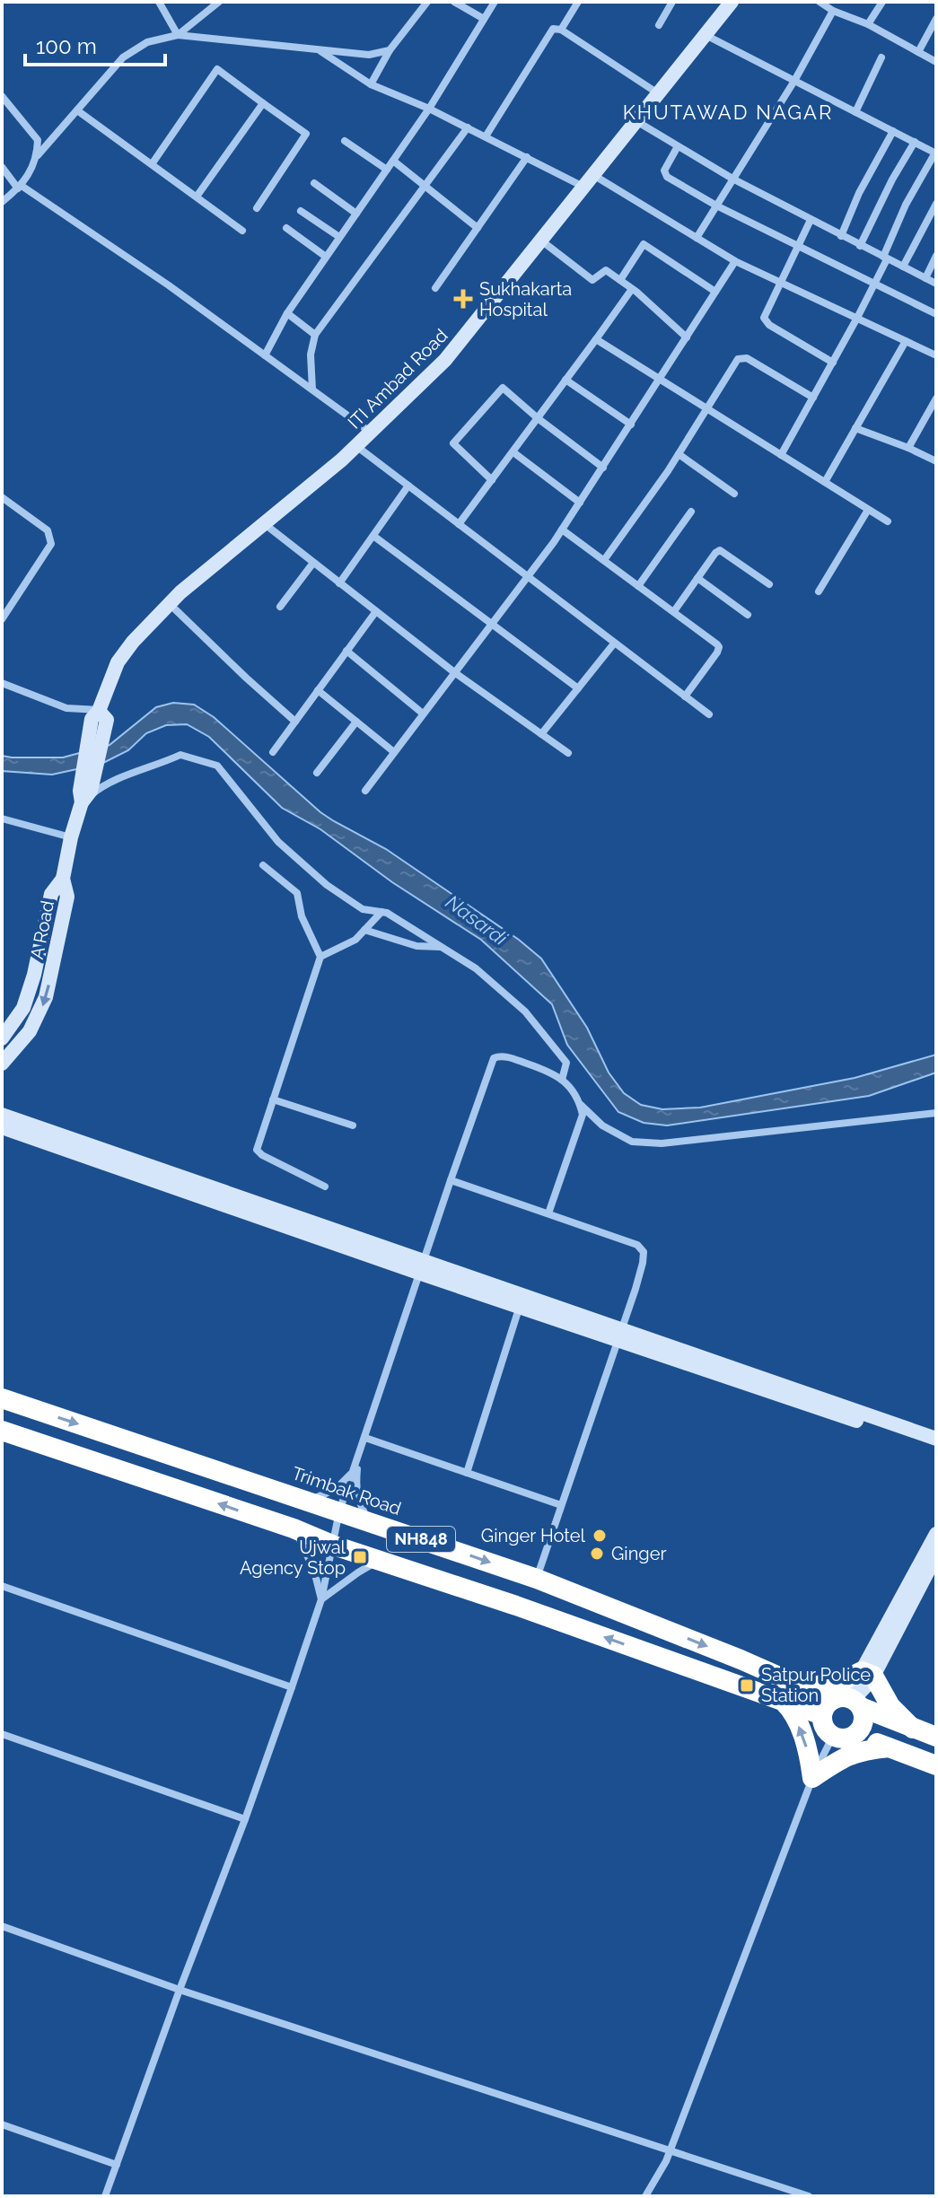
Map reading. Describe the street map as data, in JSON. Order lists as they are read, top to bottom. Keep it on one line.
{"streets":{"highway":["Trimbak Road","NH848"],"street":["ITI Ambad Road","A Road"]},"crossings":[["ITI Ambad Road","A Road"]],"districts":["KHUTAWAD NAGAR"],"water":["Nasardi"],"places":{"health":["Sukhakarta Hospital"],"other":["Ginger Hotel","Ginger"],"transit":["Ujwal Agency Stop","Satpur Police Station"]},"scale_bar":"100 m"}
